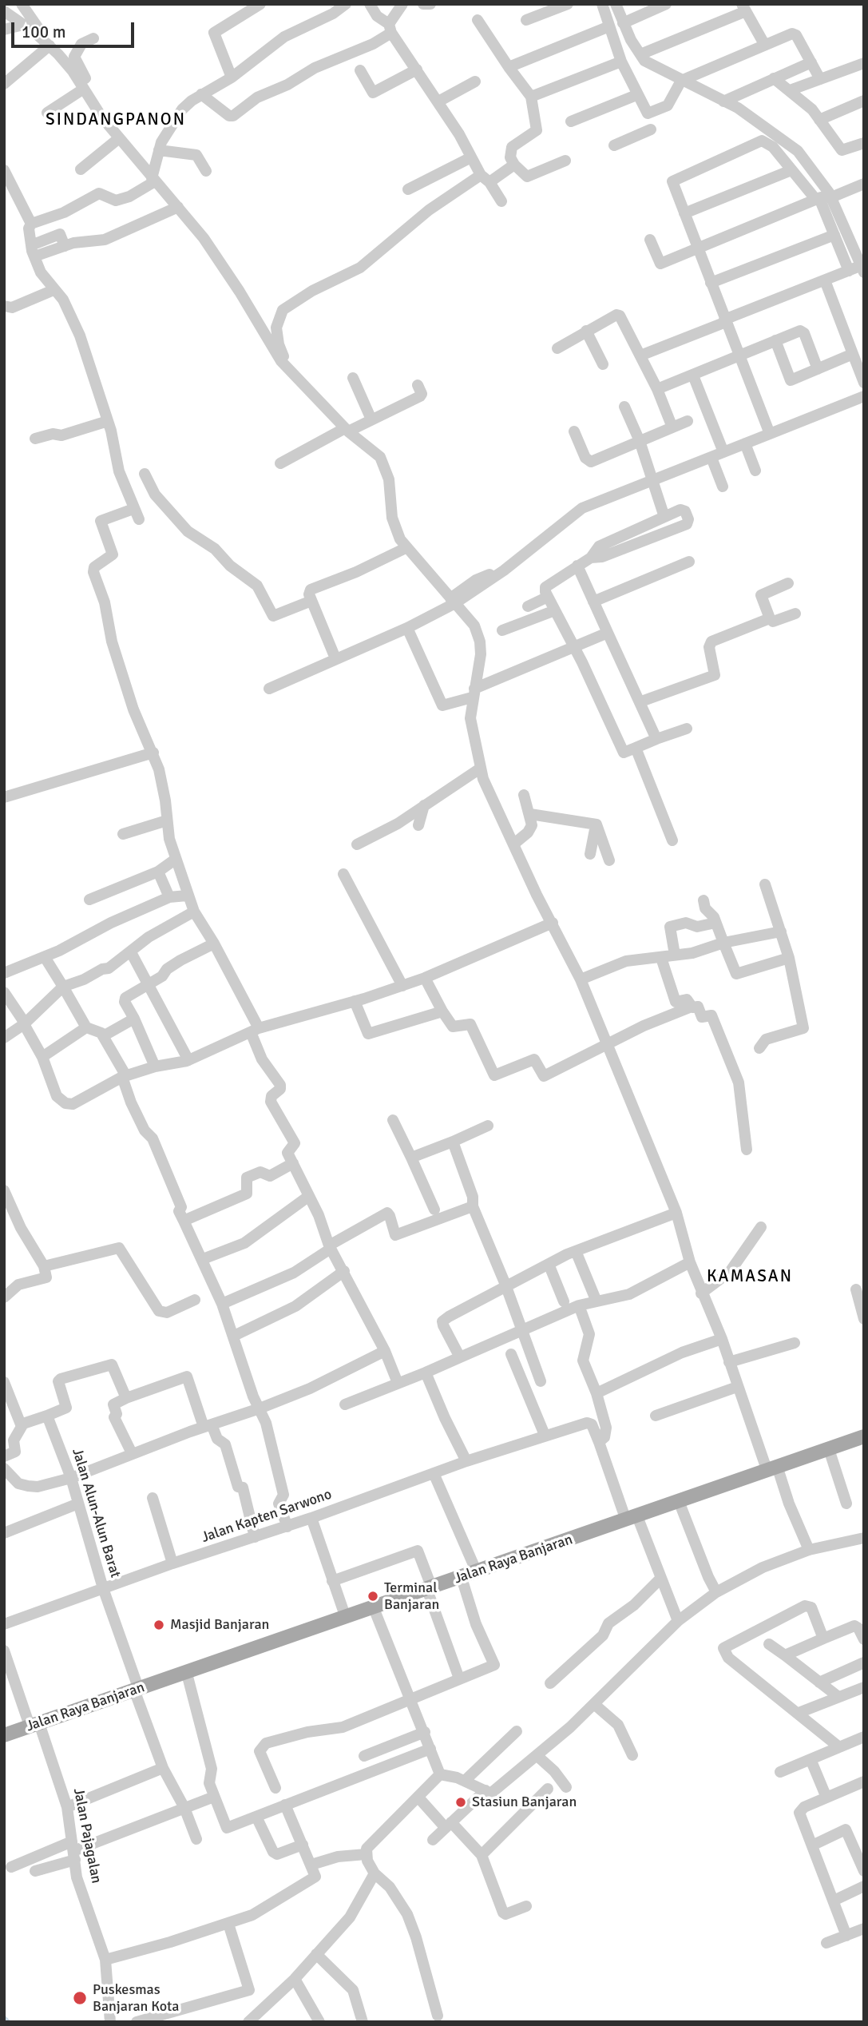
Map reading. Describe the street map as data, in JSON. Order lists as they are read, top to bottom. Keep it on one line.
{"streets":{"main road":["Jalan Raya Banjaran"],"street":["Jalan Alun-Alun Barat","Jalan Kapten Sarwono","Jalan Pajagalan"]},"crossings":[["Jalan Alun-Alun Barat","Jalan Kapten Sarwono"],["Jalan Alun-Alun Barat","Jalan Raya Banjaran"],["Jalan Raya Banjaran","Jalan Pajagalan"]],"districts":["SINDANGPANON","KAMASAN"],"places":["Terminal Banjaran","Masjid Banjaran","Stasiun Banjaran","Puskesmas Banjaran Kota"],"scale_bar":"100 m"}
